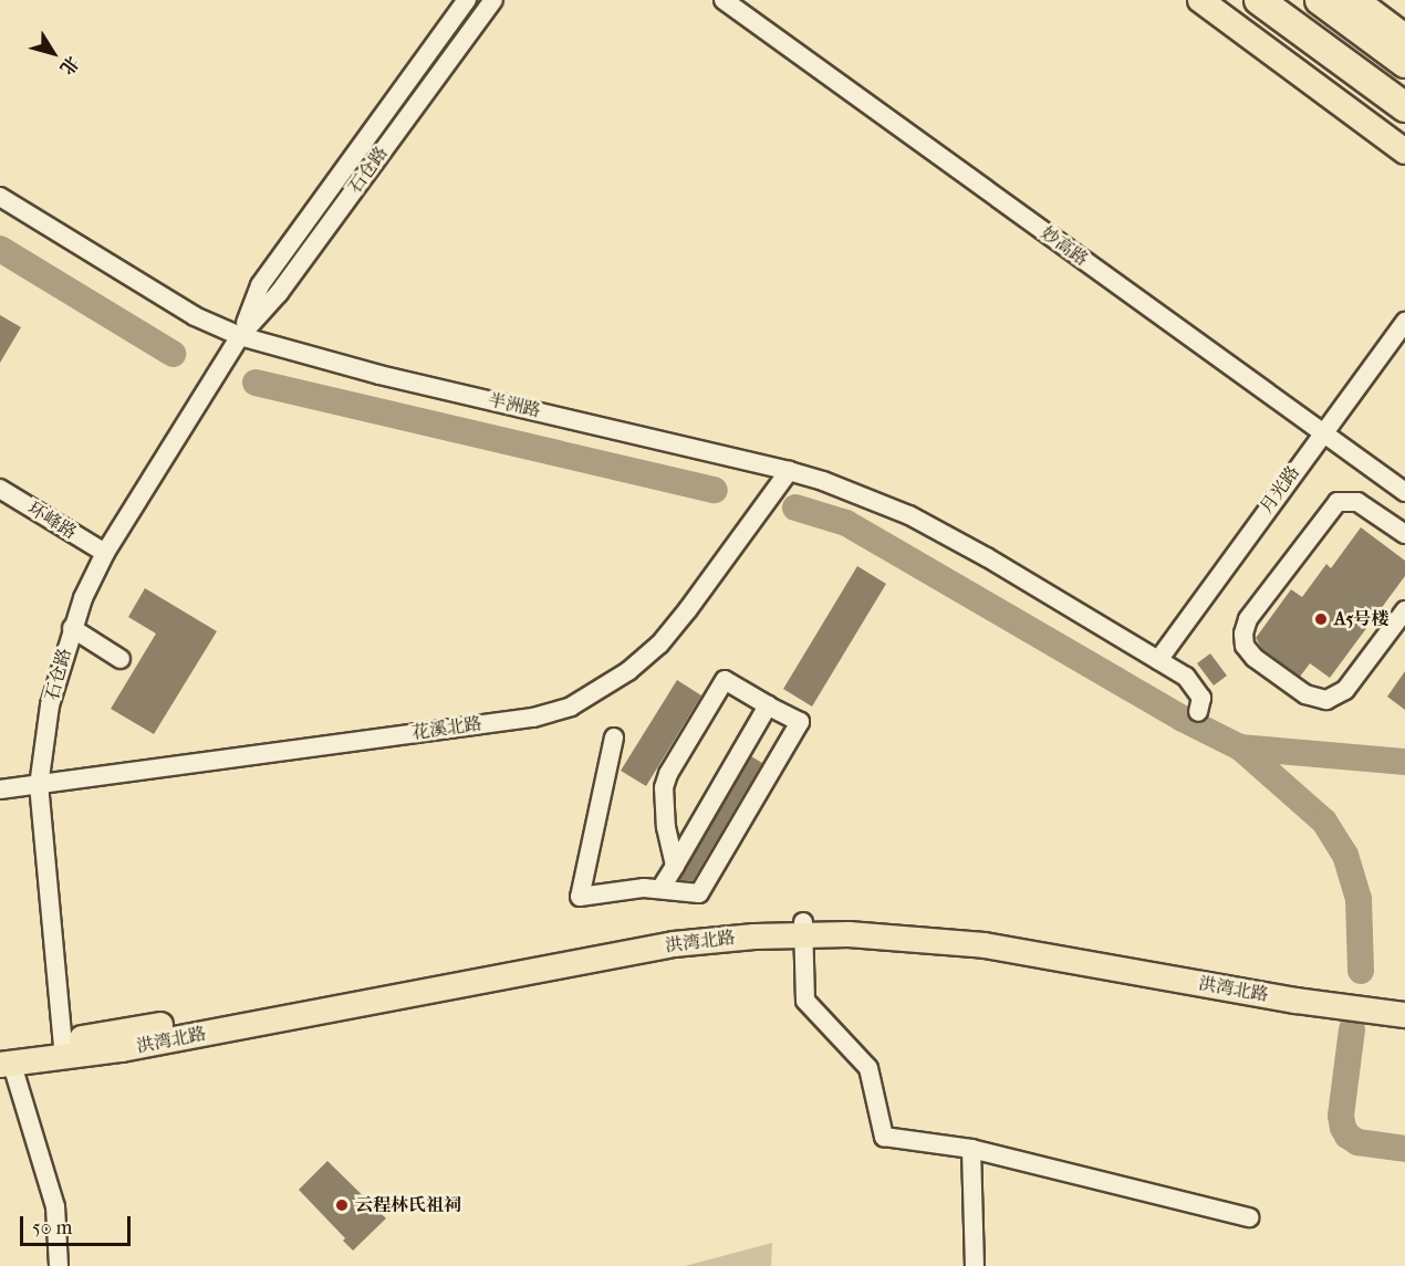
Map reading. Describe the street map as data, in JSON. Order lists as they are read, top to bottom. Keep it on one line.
{"streets":{"main road":["洪湾北路"],"street":["石仓路","妙高路","半洲路","月光路","环峰路","花溪北路"]},"crossings":[["石仓路","半洲路"],["石仓路","环峰路"],["石仓路","花溪北路"],["石仓路","洪湾北路"],["妙高路","月光路"],["半洲路","月光路"],["半洲路","花溪北路"]],"places":["A5号楼","云程林氏祖祠"],"scale_bar":"50 m","north":"bottom right"}
